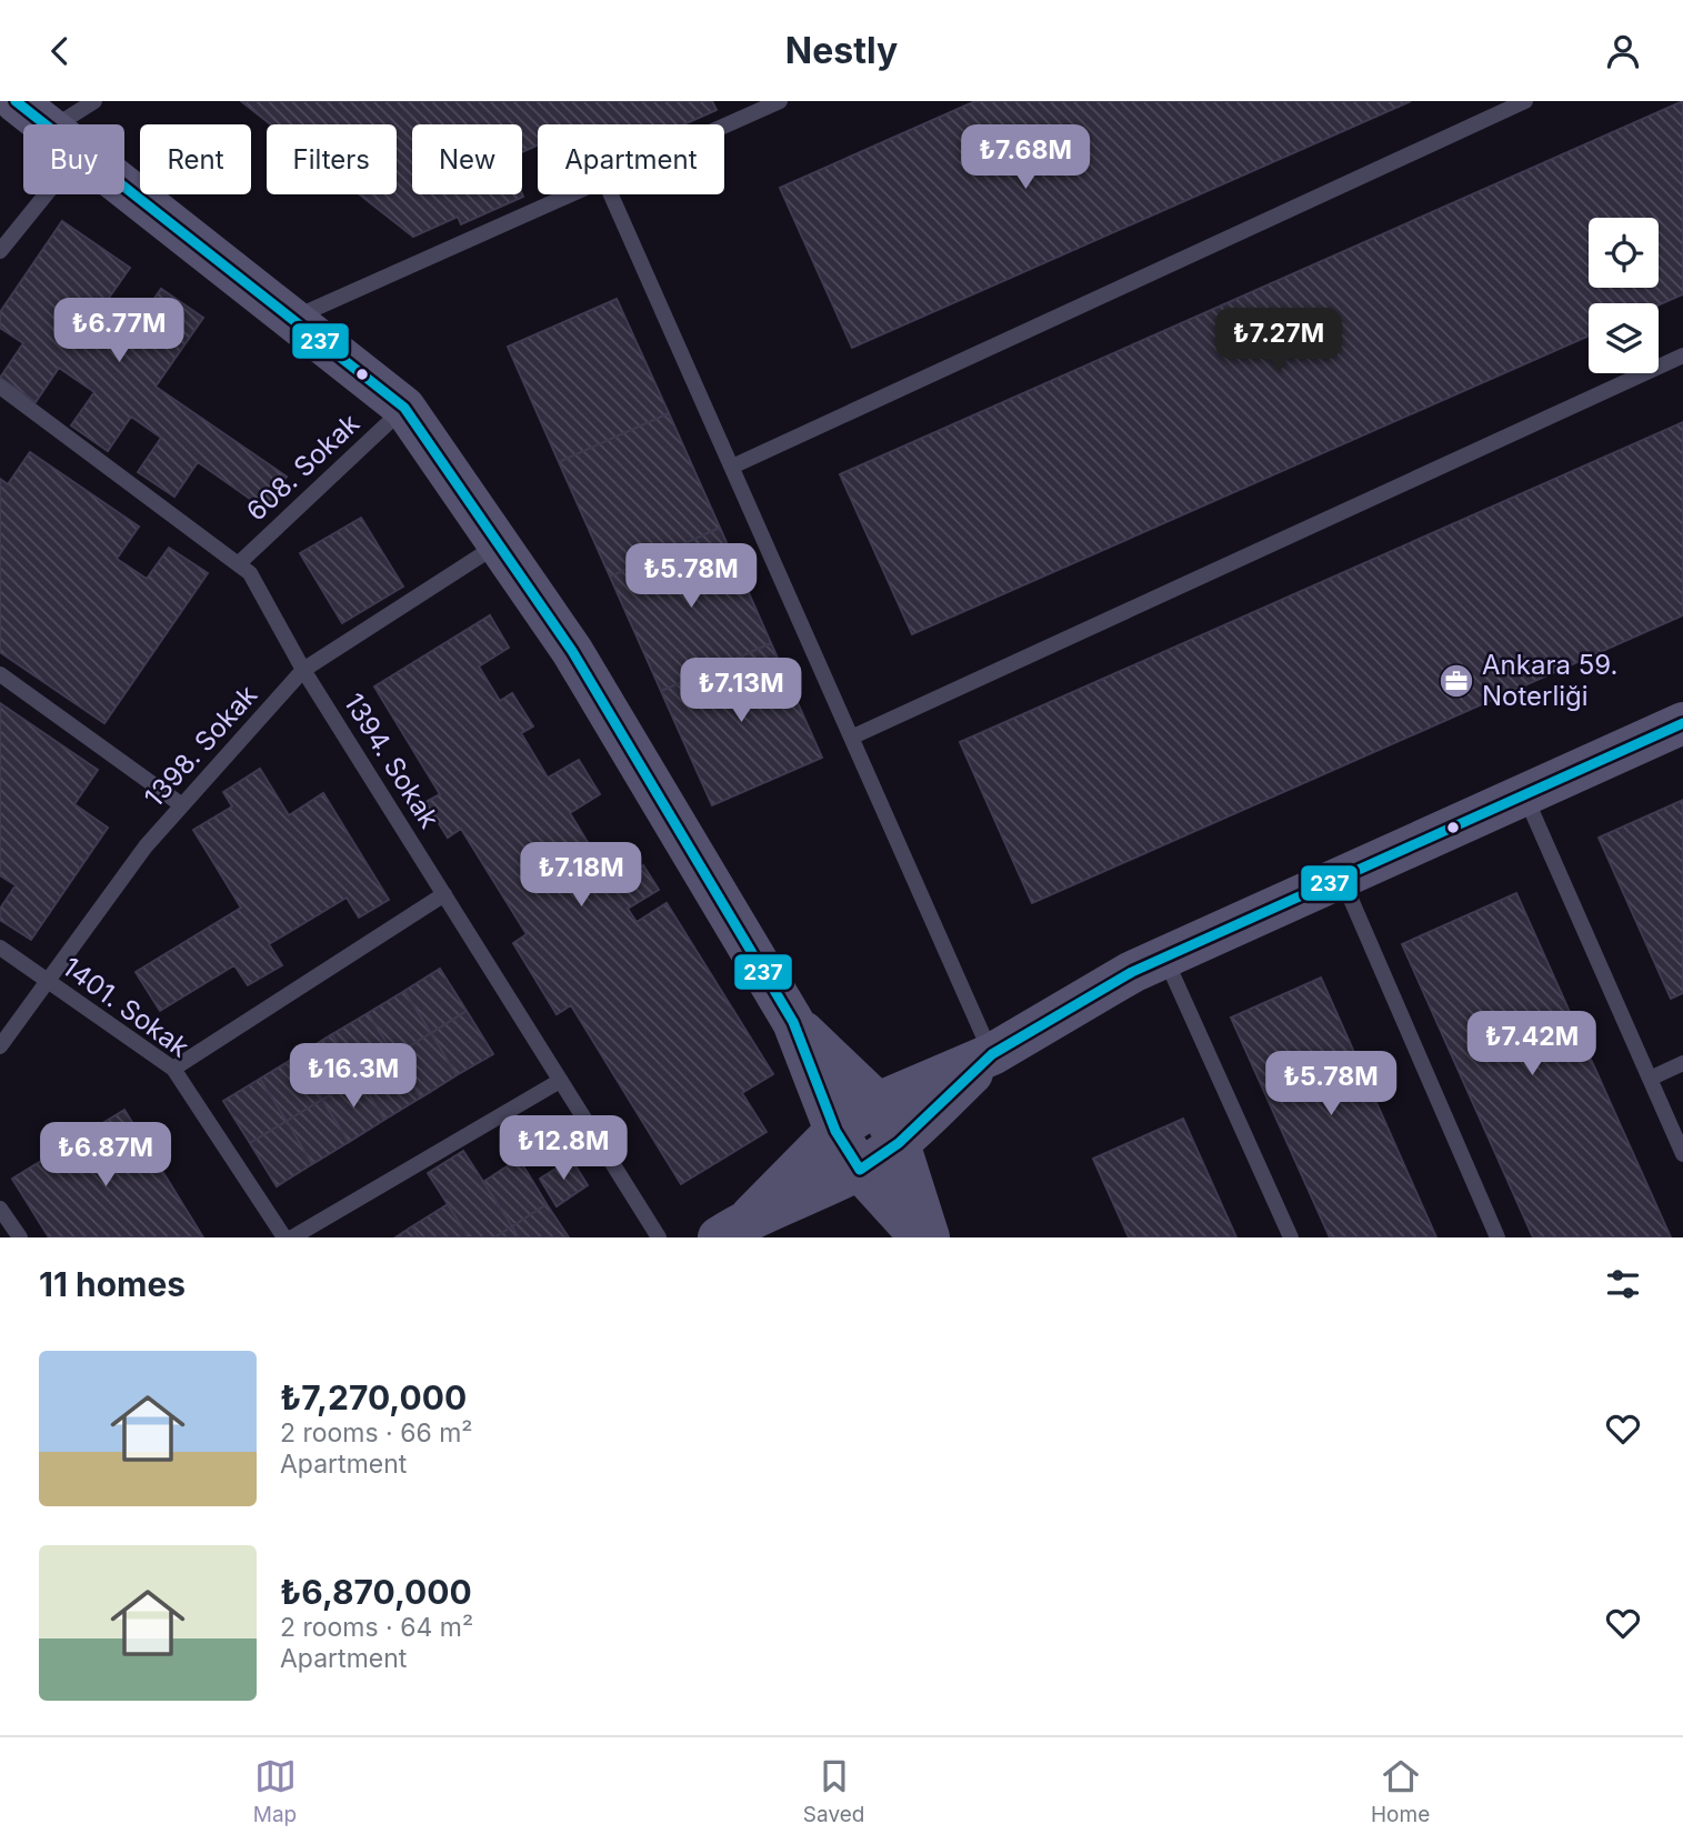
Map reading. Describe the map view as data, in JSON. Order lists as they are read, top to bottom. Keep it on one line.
{"streets":{"lane":["608. Sokak","1398. Sokak","1394. Sokak","1401. Sokak"]},"crossings":[["608. Sokak","1394. Sokak"],["1398. Sokak","1394. Sokak"],["1398. Sokak","1401. Sokak"]],"places":{"office":["Ankara 59. Noterliği"]},"lines":["transit line 237"],"page":{"header":"Nestly","price":["₺7.68M","₺6.77M","₺7.27M","₺5.78M","₺7.13M","₺7.18M","₺7.42M","₺16.3M","₺5.78M","₺12.8M","₺6.87M"],"chip":["Buy","Rent","Filters","New","Apartment"],"heading":"11 homes","list":[{"name":"₺7,270,000","note":"2 rooms · 66 m² · Apartment"},{"name":"₺6,870,000","note":"2 rooms · 64 m² · Apartment"}],"tabs":["Map","Saved","Home"]}}
